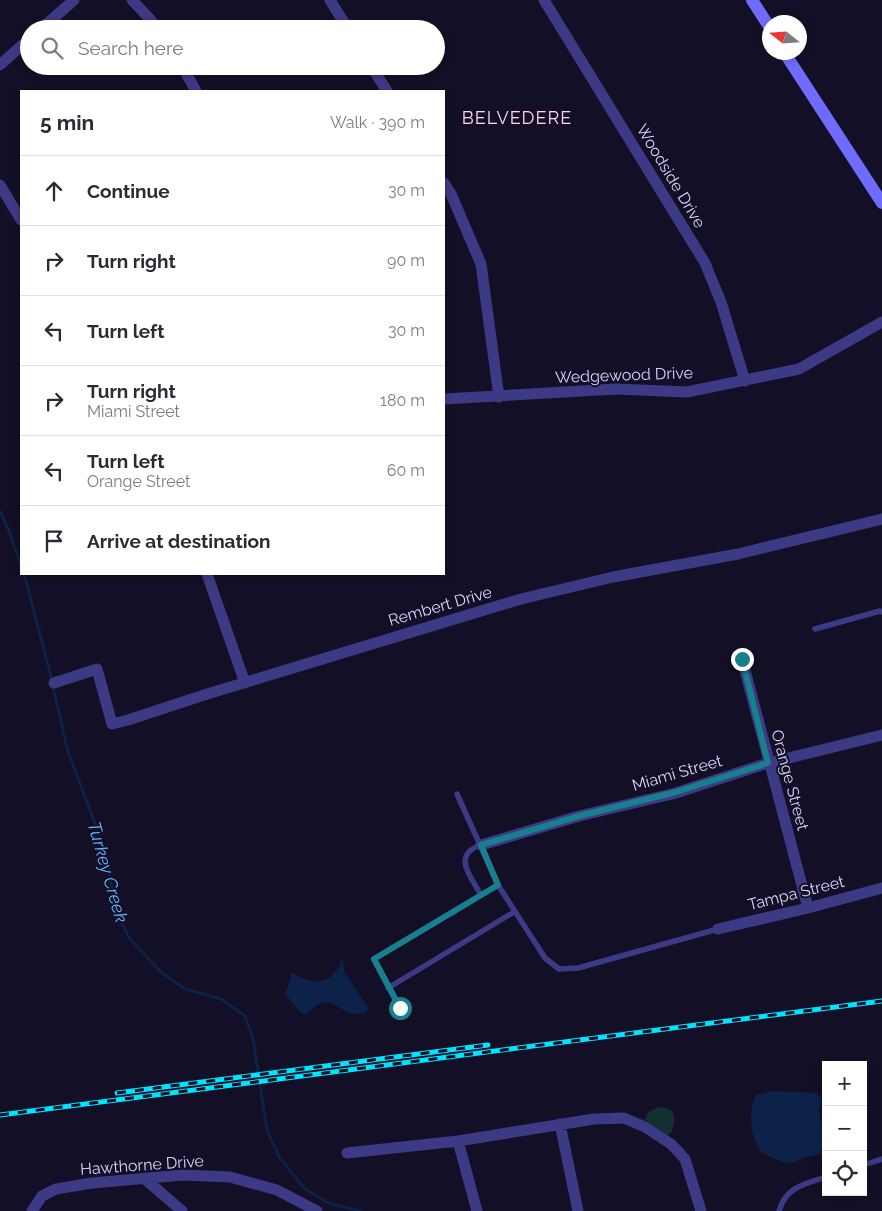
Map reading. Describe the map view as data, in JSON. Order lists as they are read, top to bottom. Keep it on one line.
{"streets":{"street":["Woodside Drive","Wedgewood Drive","Rembert Drive","Miami Street","Orange Street","Tampa Street","Hawthorne Drive"]},"crossings":[["Woodside Drive","Wedgewood Drive"],["Miami Street","Orange Street"],["Orange Street","Tampa Street"]],"districts":["BELVEDERE"],"water":["Turkey Creek"],"north":"left","page":{"search":"Search here","heading":["5 min","Walk · 390 m"],"list":[["Continue","30 m"],["Turn right","90 m"],["Turn left","30 m"],["Turn right","Miami Street","180 m"],["Turn left","Orange Street","60 m"],"Arrive at destination"],"map_buttons":["+","−"]}}
